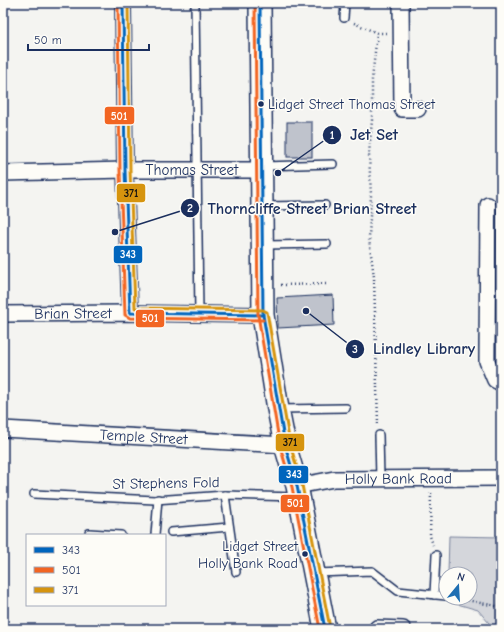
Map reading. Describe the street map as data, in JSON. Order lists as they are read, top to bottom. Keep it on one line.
{"streets":{"street":["Thomas Street","Brian Street","Temple Street","Holly Bank Road"],"lane":["St Stephens Fold"]},"crossings":[["Holly Bank Road","St Stephens Fold"]],"places":["Lidget Street Thomas Street","Jet Set","Thorncliffe Street Brian Street","Lindley Library","Lidget Street Holly Bank Road"],"lines":["transit line 343","transit line 501","transit line 371"],"legend":["343","501","371"],"scale_bar":"50 m","north":"top"}
